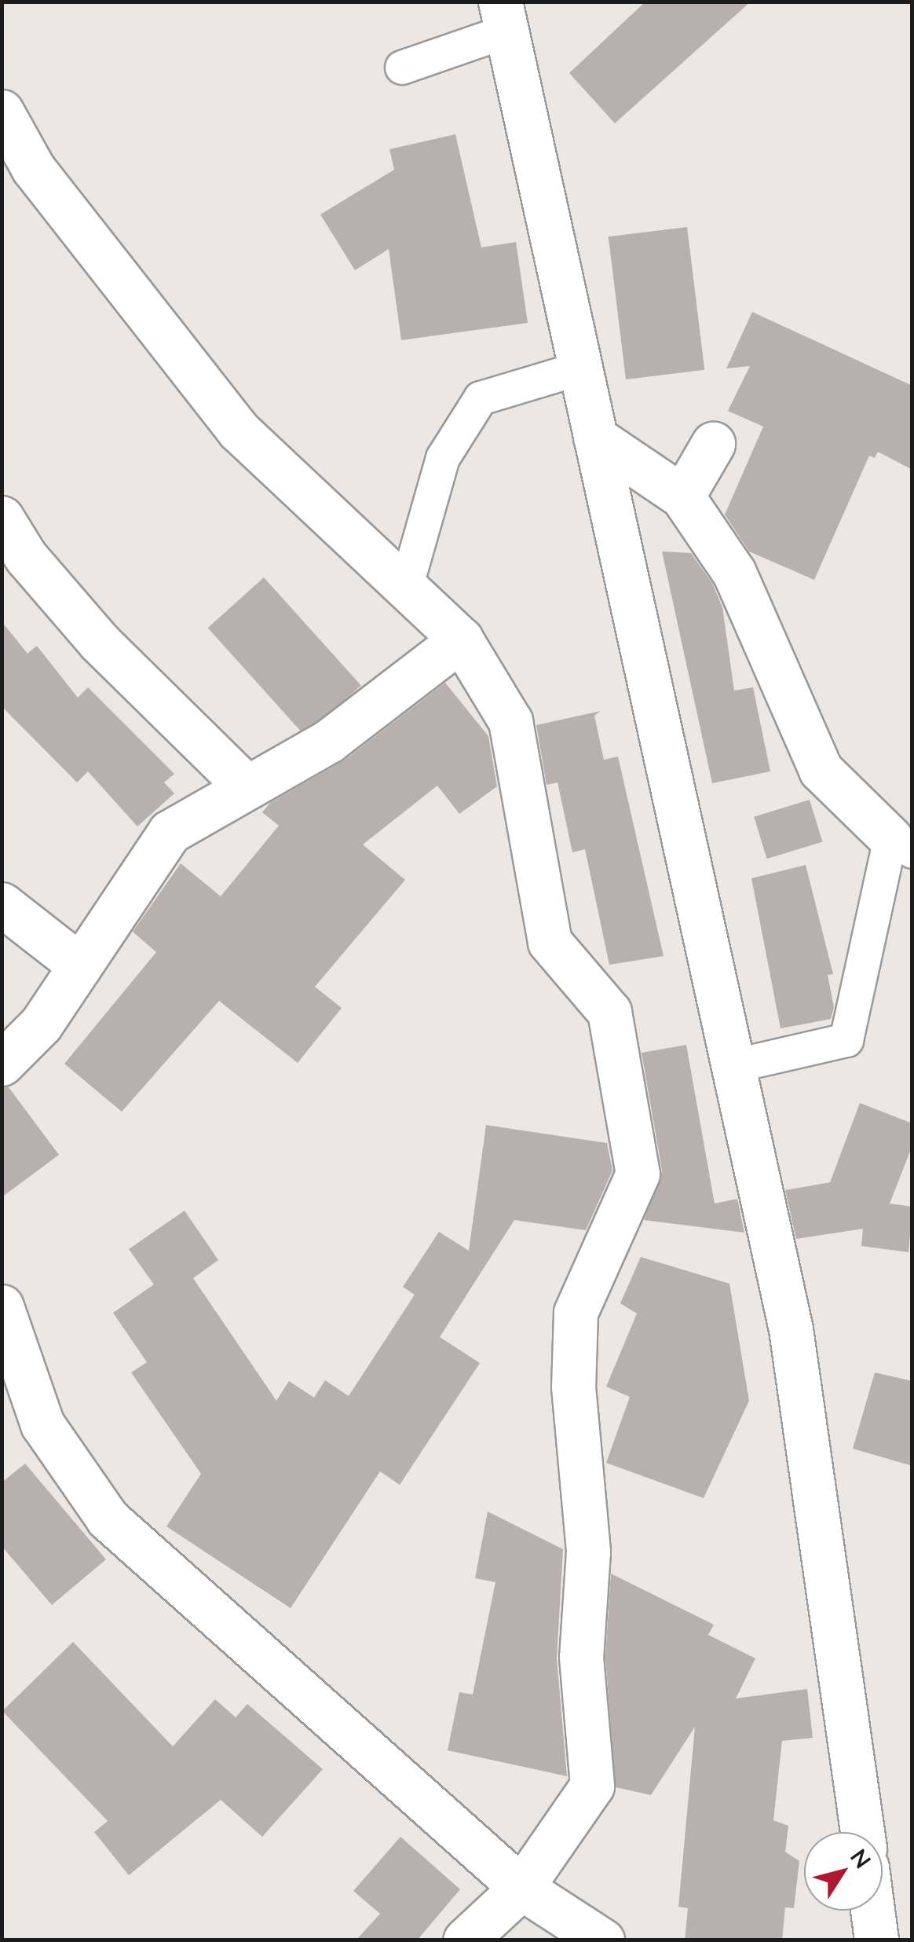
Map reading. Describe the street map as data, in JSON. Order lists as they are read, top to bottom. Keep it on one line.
{"north":"top right"}
